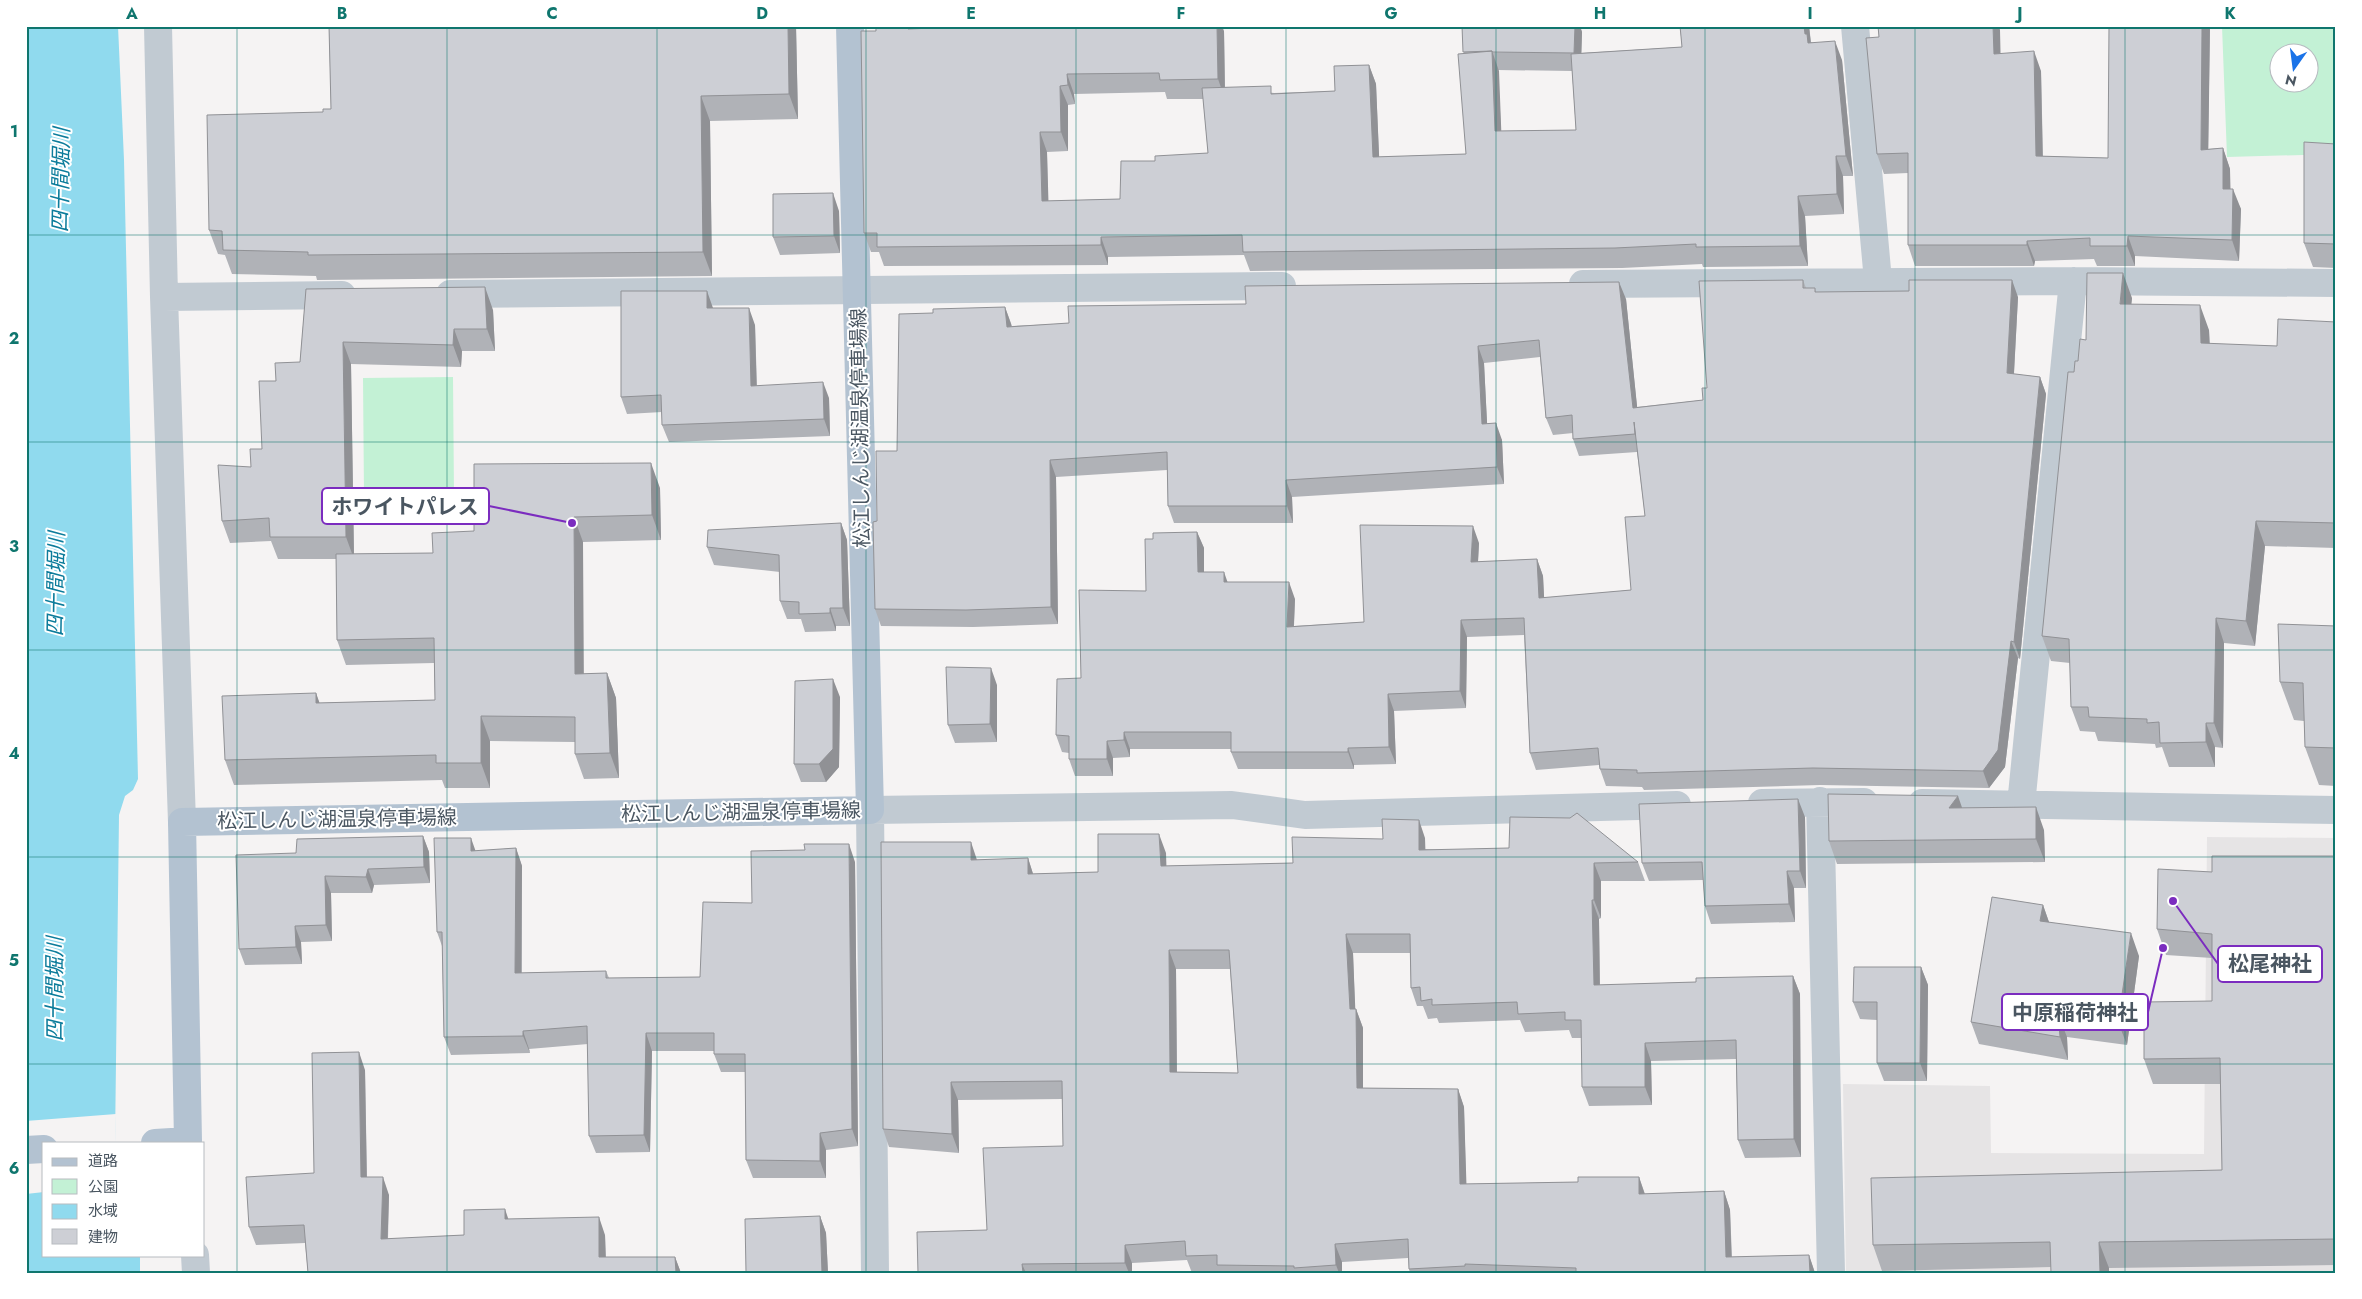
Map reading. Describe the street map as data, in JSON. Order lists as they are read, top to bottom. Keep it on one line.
{"streets":{"main road":["松江しんじ湖温泉停車場線"]},"water":["四十間堀川"],"places":["ホワイトパレス","松尾神社","中原稲荷神社"],"legend":["道路","公園","水域","建物"],"north":"bottom","grid":{"columns":["A","B","C","D","E","F","G","H","I","J","K"],"rows":["1","2","3","4","5","6"]}}
